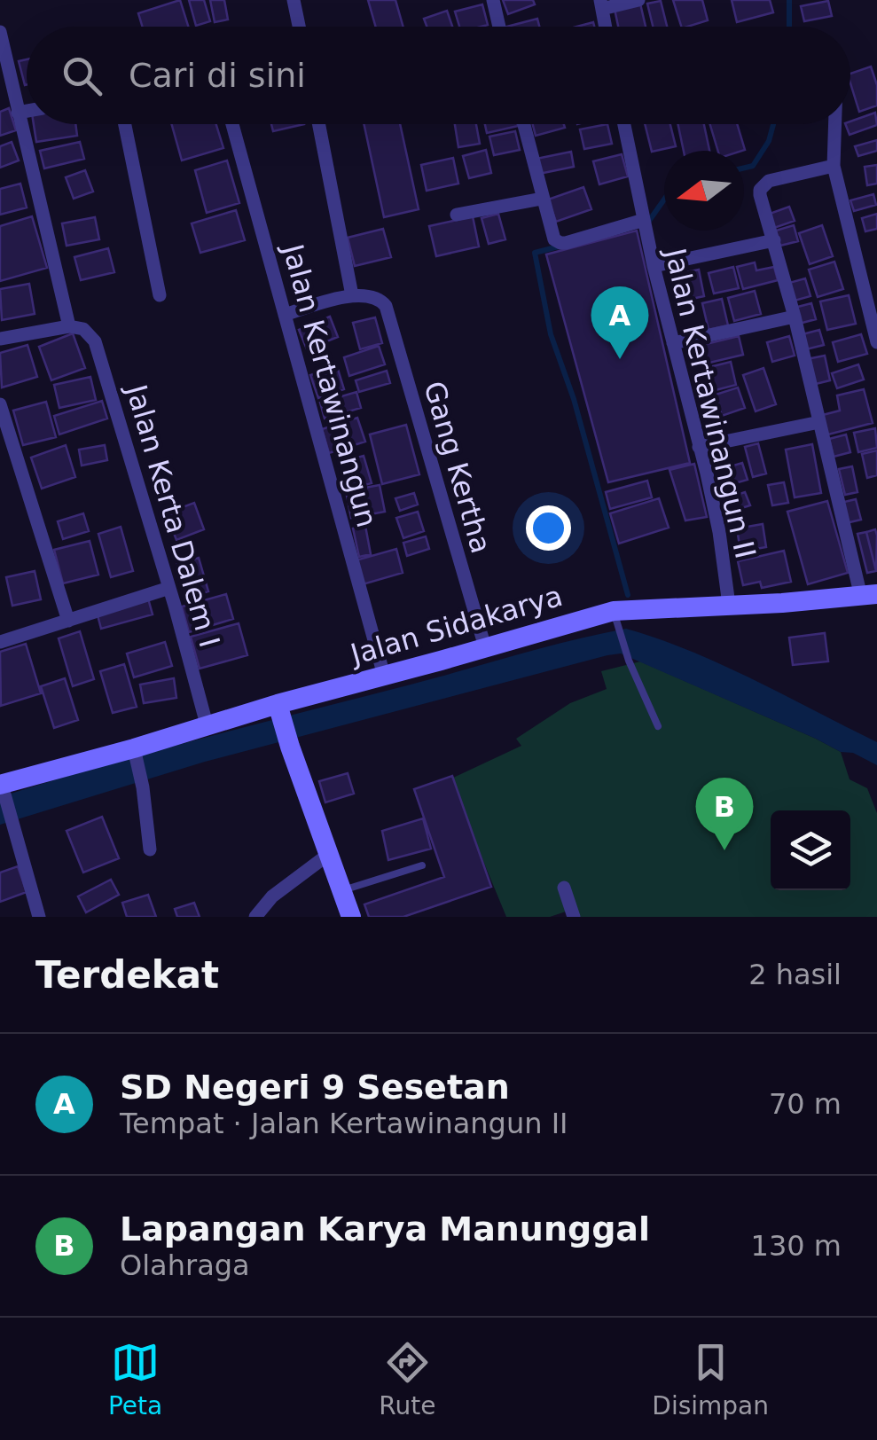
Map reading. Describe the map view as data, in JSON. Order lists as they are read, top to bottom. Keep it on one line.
{"streets":{"street":["Jalan Kertawinangun","Jalan Kertawinangun II","Gang Kertha","Jalan Kerta Dalem I","Jalan Sidakarya"]},"crossings":[["Jalan Kertawinangun","Jalan Sidakarya"],["Jalan Kertawinangun II","Jalan Sidakarya"],["Gang Kertha","Jalan Sidakarya"],["Jalan Kerta Dalem I","Jalan Sidakarya"]],"north":"left","page":{"search":"Cari di sini","pins":["A","B"],"heading":["Terdekat","2 hasil"],"list":[{"mark":"A","name":"SD Negeri 9 Sesetan","note":"Tempat · Jalan Kertawinangun II","value":"70 m"},{"mark":"B","name":"Lapangan Karya Manunggal","note":"Olahraga","value":"130 m"}],"nav":["Peta","Rute","Disimpan"]}}
